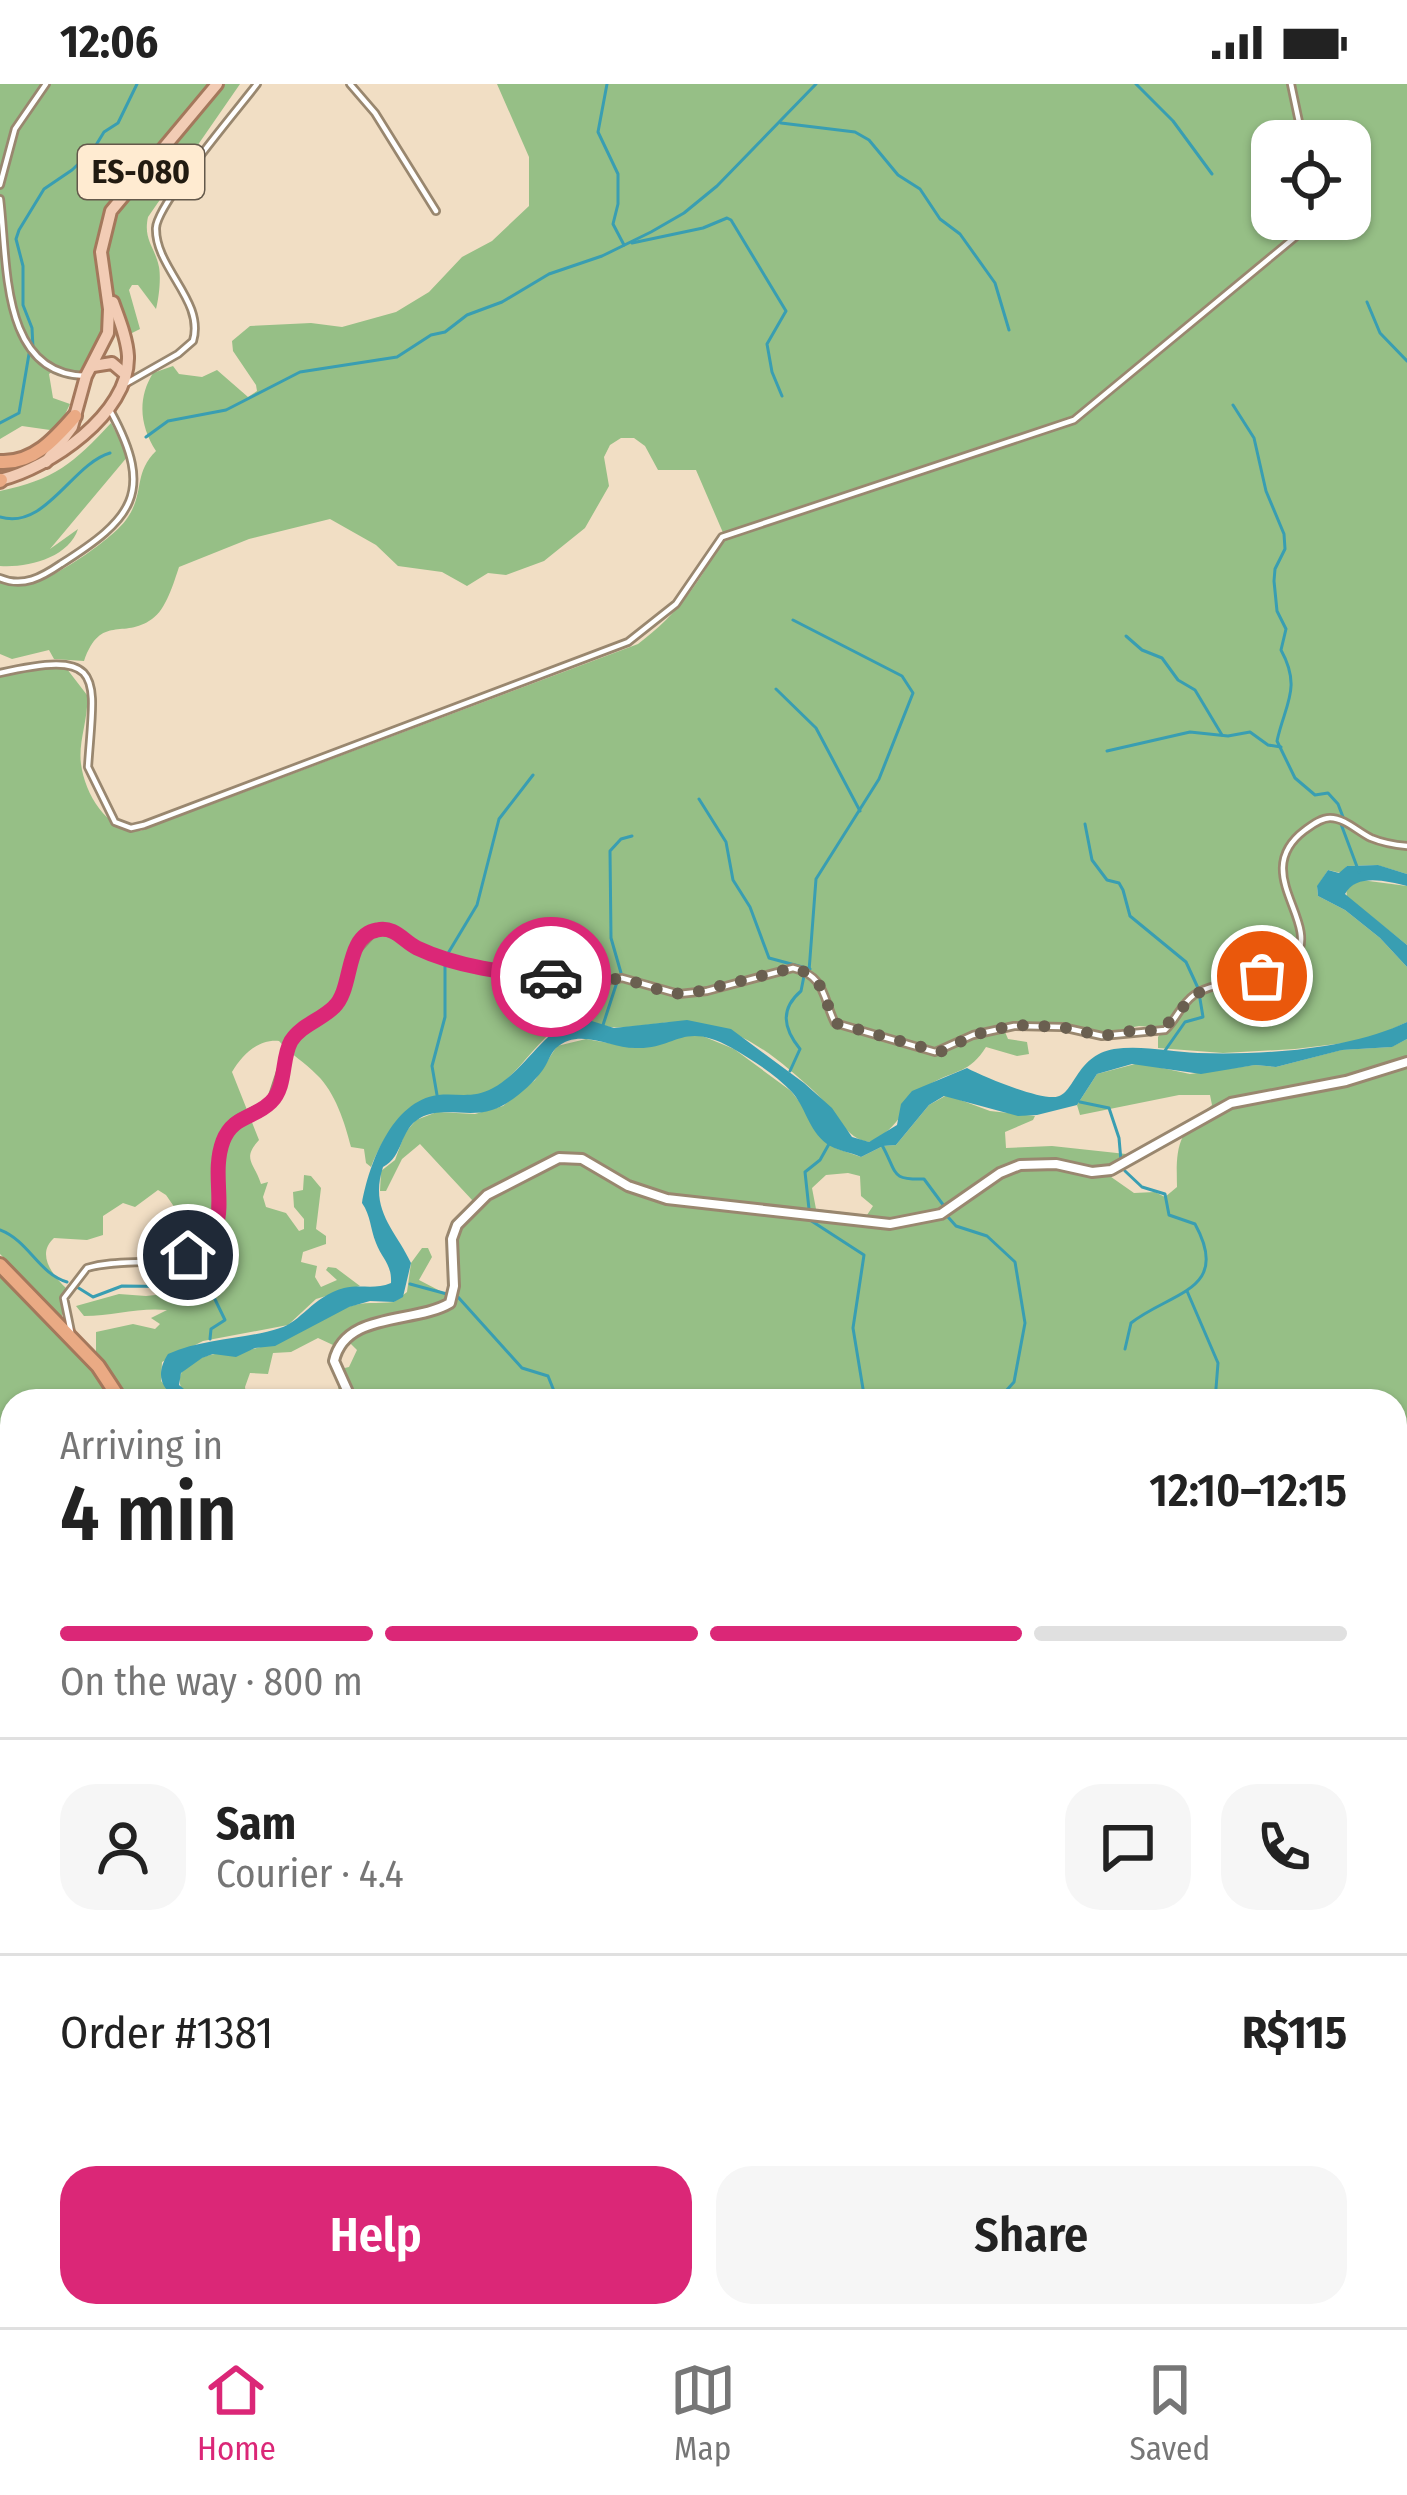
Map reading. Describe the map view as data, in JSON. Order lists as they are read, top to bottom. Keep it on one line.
{"streets":{"main road":["ES-080"]},"page":{"status":"12:06","heading":["4 min","Arriving in","12:10–12:15"],"panel":["Sam","Courier · 4.4","Order #1381","R$115"],"bar":"On the way · 800 m","buttons":["Help","Share"],"tabs":["Home","Map","Saved"]}}
